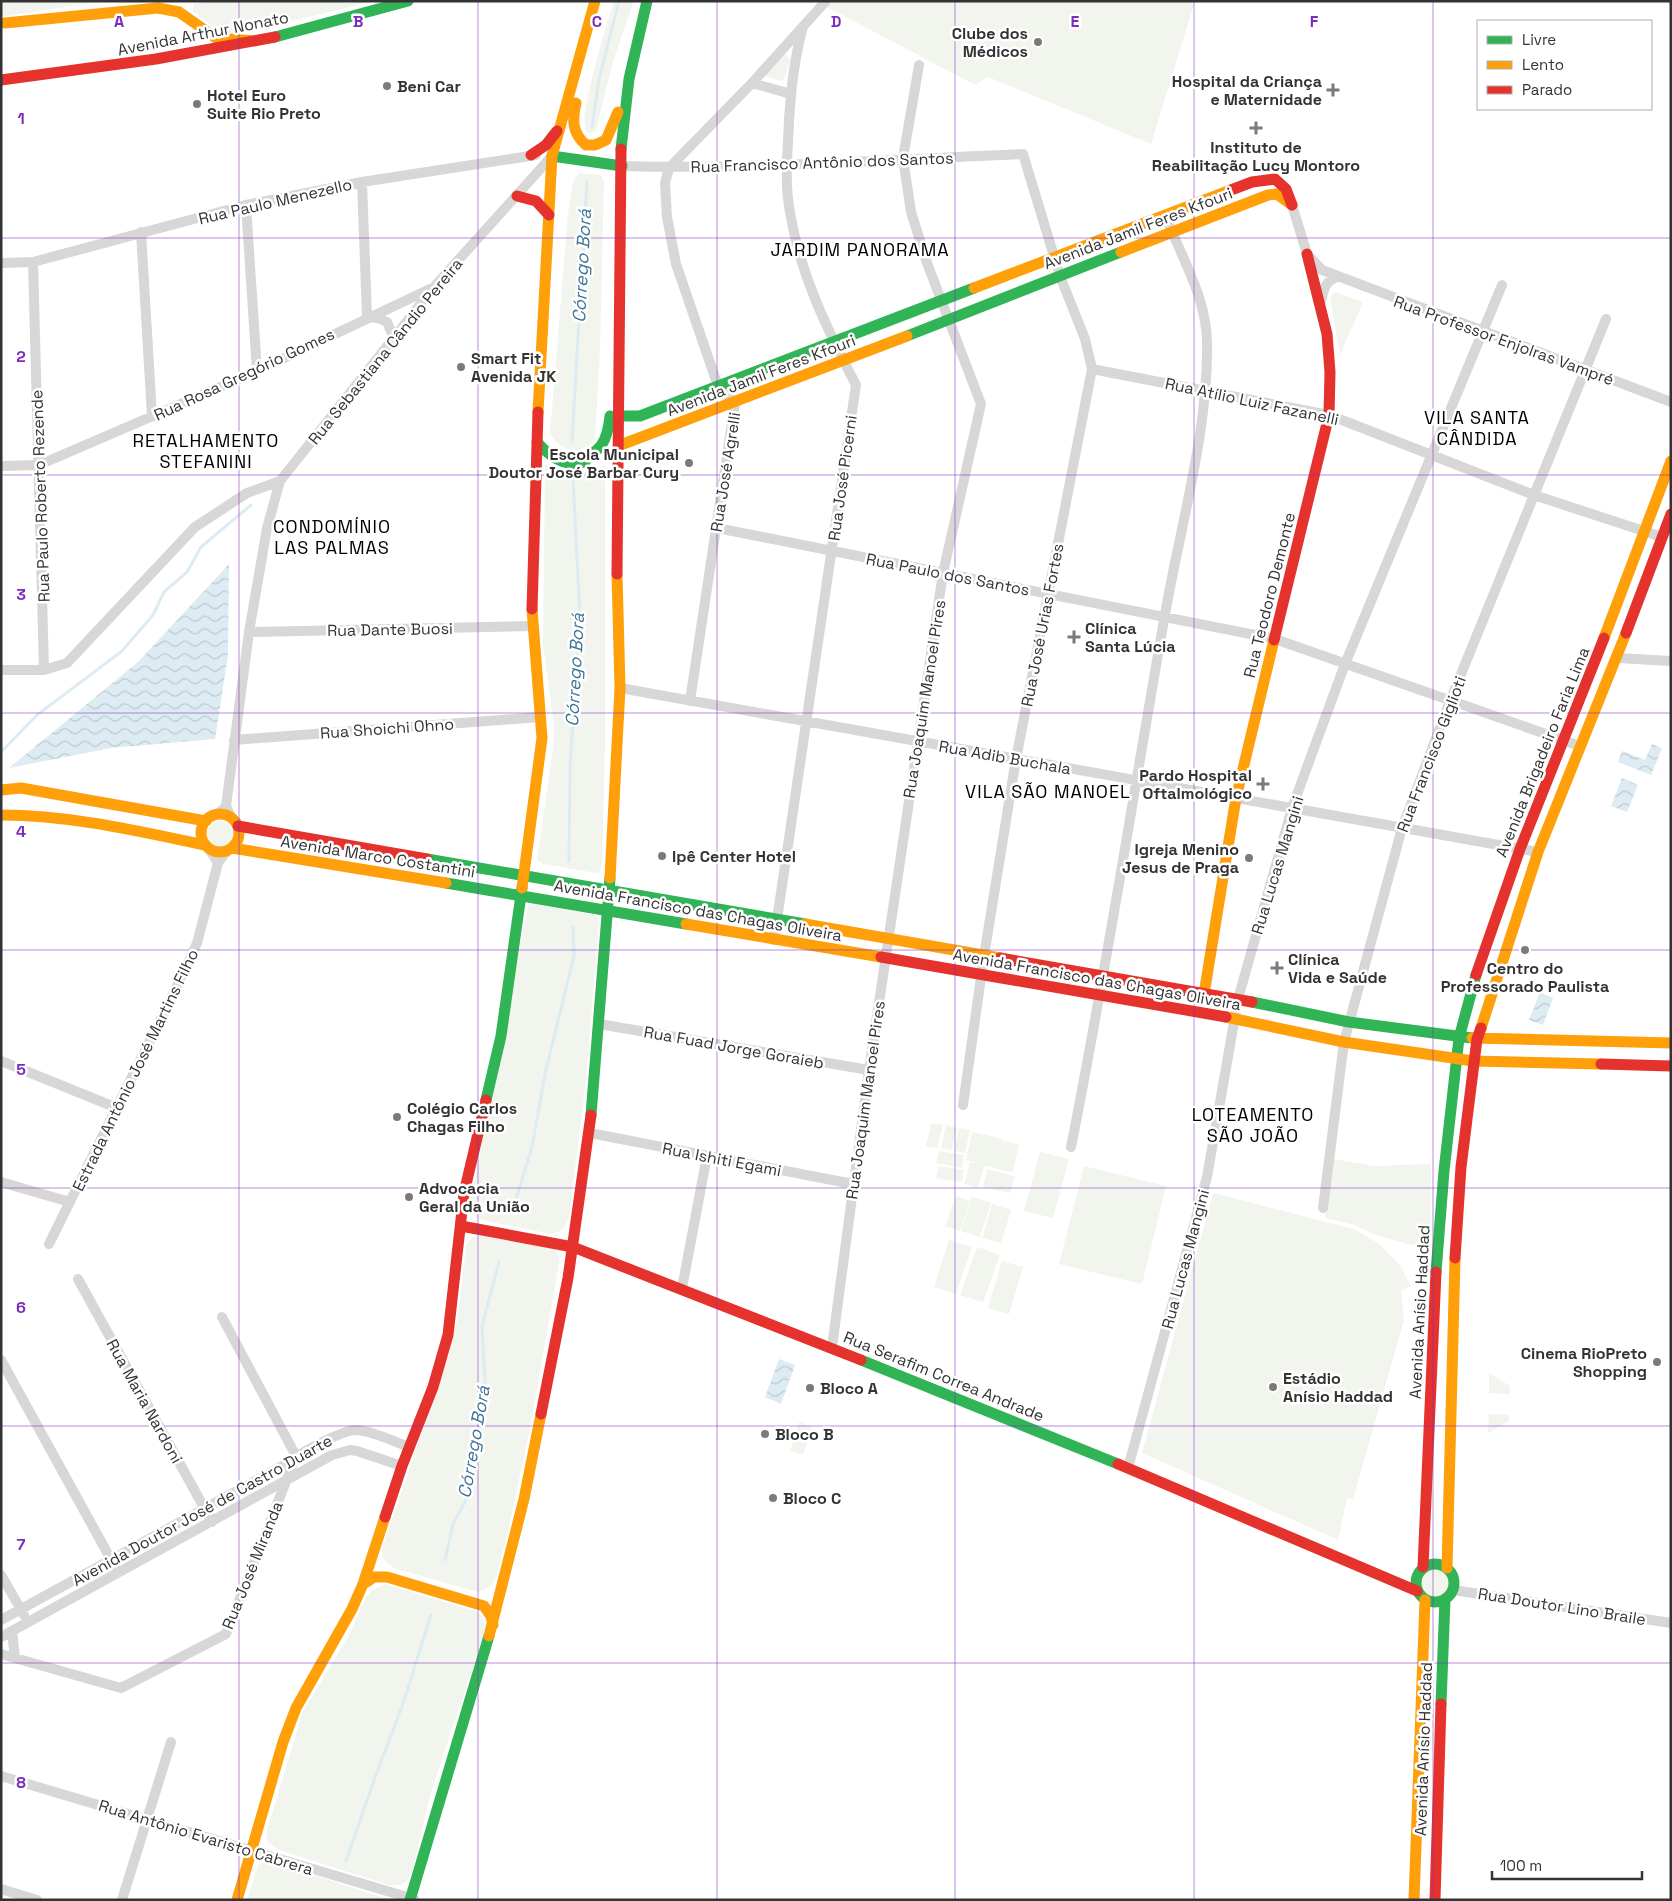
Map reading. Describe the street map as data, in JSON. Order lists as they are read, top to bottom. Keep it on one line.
{"streets":{"main road":["Avenida Arthur Nonato","Avenida Jamil Feres Kfouri","Rua Teodoro Demonte","Avenida Brigadeiro Faria Lima","Avenida Marco Costantini","Avenida Francisco das Chagas Oliveira","Avenida Anísio Haddad","Rua Serafim Correa Andrade"],"street":["Rua Francisco Antônio dos Santos","Rua Paulo Menezello","Rua Professor Enjolras Vampré","Rua Sebastiana Cândio Pereira","Rua Rosa Gregório Gomes","Rua Atílio Luiz Fazanelli","Rua José Agrelli","Rua José Picerni","Rua Paulo Roberto Rezende","Rua Paulo dos Santos","Rua José Urias Fortes","Rua Dante Buosi","Rua Joaquim Manoel Pires","Rua Shoichi Ohno","Rua Francisco Giglioti","Rua Adib Buchala","Rua Lucas Mangini","Rua Fuad Jorge Goraieb","Estrada Antônio José Martins Filho","Rua Ishiti Egami","Rua Maria Nardoni","Avenida Doutor José de Castro Duarte","Rua José Miranda","Rua Doutor Lino Braile","Rua Antônio Evaristo Cabrera"]},"crossings":[["Rua Francisco Antônio dos Santos","Rua José Agrelli"],["Rua Francisco Antônio dos Santos","Rua José Picerni"],["Rua Francisco Antônio dos Santos","Rua José Urias Fortes"],["Rua Francisco Antônio dos Santos","Rua Joaquim Manoel Pires"],["Rua Paulo Menezello","Rua Sebastiana Cândio Pereira"],["Rua Paulo Menezello","Rua Paulo Roberto Rezende"],["Avenida Jamil Feres Kfouri","Rua José Agrelli"],["Avenida Jamil Feres Kfouri","Rua José Picerni"],["Avenida Jamil Feres Kfouri","Rua Teodoro Demonte"],["Avenida Jamil Feres Kfouri","Rua José Urias Fortes"],["Avenida Jamil Feres Kfouri","Rua Joaquim Manoel Pires"],["Rua Professor Enjolras Vampré","Rua Teodoro Demonte"],["Rua Professor Enjolras Vampré","Rua Francisco Giglioti"],["Rua Professor Enjolras Vampré","Rua Lucas Mangini"],["Rua Sebastiana Cândio Pereira","Rua Rosa Gregório Gomes"],["Rua Rosa Gregório Gomes","Rua Paulo Roberto Rezende"],["Rua Atílio Luiz Fazanelli","Rua Teodoro Demonte"],["Rua Atílio Luiz Fazanelli","Rua José Urias Fortes"],["Rua Atílio Luiz Fazanelli","Avenida Brigadeiro Faria Lima"],["Rua Atílio Luiz Fazanelli","Rua Francisco Giglioti"],["Rua Atílio Luiz Fazanelli","Rua Lucas Mangini"],["Rua José Agrelli","Rua Paulo dos Santos"],["Rua José Agrelli","Rua Adib Buchala"],["Rua José Picerni","Rua Paulo dos Santos"],["Rua José Picerni","Rua Adib Buchala"],["Rua José Picerni","Avenida Francisco das Chagas Oliveira"],["Rua Paulo dos Santos","Rua Teodoro Demonte"],["Rua Paulo dos Santos","Rua José Urias Fortes"],["Rua Paulo dos Santos","Rua Joaquim Manoel Pires"],["Rua Paulo dos Santos","Avenida Brigadeiro Faria Lima"],["Rua Paulo dos Santos","Rua Francisco Giglioti"],["Rua Paulo dos Santos","Rua Lucas Mangini"],["Rua Teodoro Demonte","Rua Adib Buchala"],["Rua Teodoro Demonte","Avenida Francisco das Chagas Oliveira"],["Rua José Urias Fortes","Rua Adib Buchala"],["Rua José Urias Fortes","Avenida Francisco das Chagas Oliveira"],["Rua Joaquim Manoel Pires","Rua Adib Buchala"],["Rua Joaquim Manoel Pires","Avenida Francisco das Chagas Oliveira"],["Rua Joaquim Manoel Pires","Rua Fuad Jorge Goraieb"],["Rua Joaquim Manoel Pires","Rua Ishiti Egami"],["Rua Joaquim Manoel Pires","Rua Serafim Correa Andrade"],["Avenida Brigadeiro Faria Lima","Rua Adib Buchala"],["Avenida Brigadeiro Faria Lima","Avenida Francisco das Chagas Oliveira"],["Avenida Brigadeiro Faria Lima","Avenida Anísio Haddad"],["Rua Francisco Giglioti","Rua Adib Buchala"],["Rua Francisco Giglioti","Avenida Francisco das Chagas Oliveira"],["Rua Adib Buchala","Rua Lucas Mangini"],["Avenida Marco Costantini","Avenida Francisco das Chagas Oliveira"],["Avenida Marco Costantini","Estrada Antônio José Martins Filho"],["Rua Lucas Mangini","Avenida Francisco das Chagas Oliveira"],["Rua Lucas Mangini","Rua Serafim Correa Andrade"],["Avenida Francisco das Chagas Oliveira","Avenida Anísio Haddad"],["Avenida Anísio Haddad","Rua Serafim Correa Andrade"],["Avenida Anísio Haddad","Rua Doutor Lino Braile"],["Rua Serafim Correa Andrade","Rua Doutor Lino Braile"],["Rua Maria Nardoni","Avenida Doutor José de Castro Duarte"],["Avenida Doutor José de Castro Duarte","Rua José Miranda"]],"districts":["JARDIM PANORAMA","VILA SANTA CÂNDIDA","RETALHAMENTO STEFANINI","CONDOMÍNIO LAS PALMAS","VILA SÃO MANOEL","LOTEAMENTO SÃO JOÃO"],"water":["Córrego Borá"],"places":{"other":["Clube dos Médicos","Beni Car","Hotel Euro Suite Rio Preto","Smart Fit Avenida JK","Escola Municipal Doutor José Barbar Cury","Ipê Center Hotel","Igreja Menino Jesus de Praga","Centro do Professorado Paulista","Colégio Carlos Chagas Filho","Advocacia Geral da União","Cinema RioPreto Shopping","Estádio Anísio Haddad","Bloco A","Bloco B","Bloco C"],"health":["Hospital da Criança e Maternidade","Instituto de Reabilitação Lucy Montoro","Clínica Santa Lúcia","Pardo Hospital Oftalmológico","Clínica Vida e Saúde"]},"legend":["Livre","Lento","Parado"],"scale_bar":"100 m","grid":{"columns":["A","B","C","D","E","F"],"rows":["1","2","3","4","5","6","7","8"]}}
